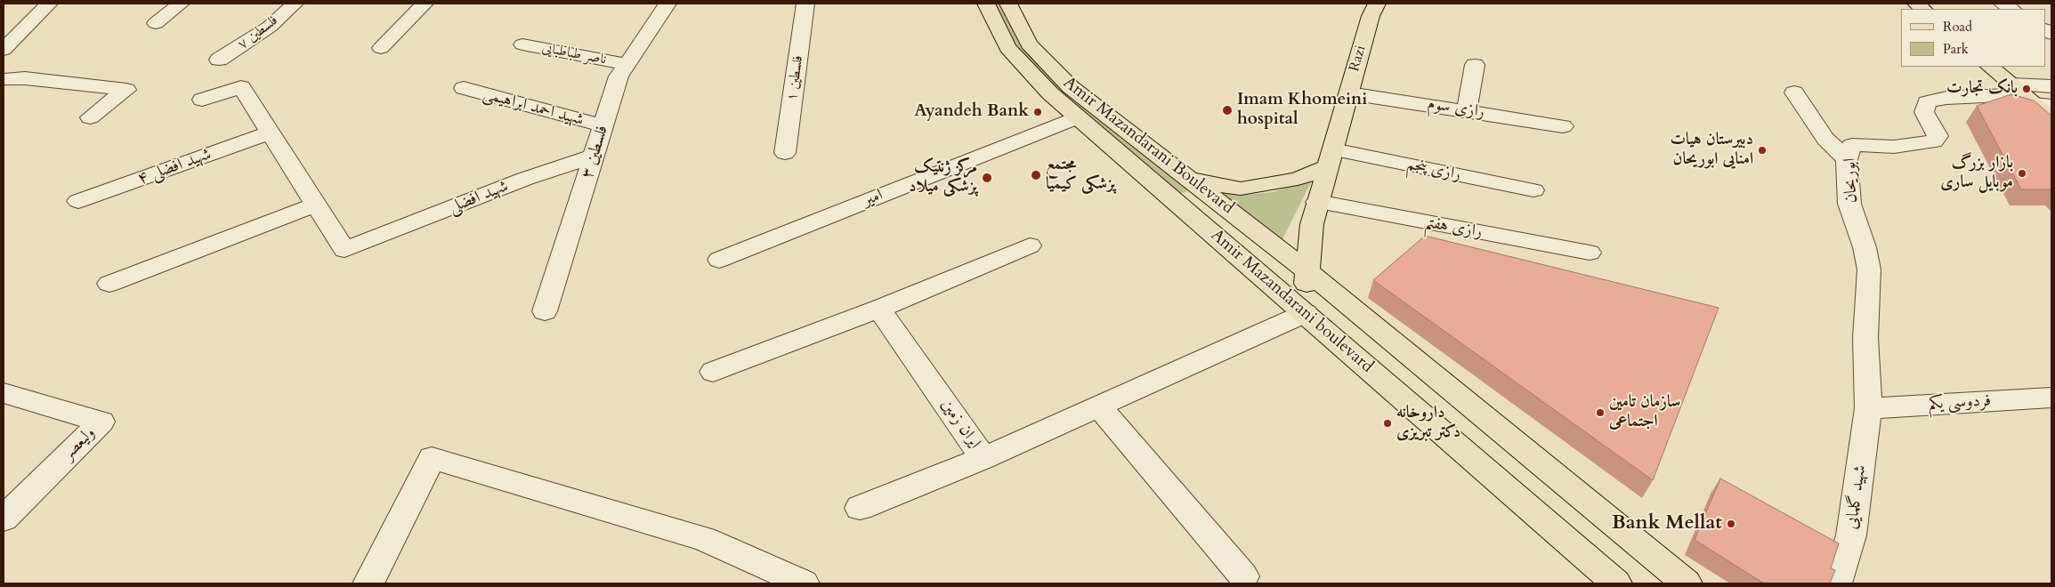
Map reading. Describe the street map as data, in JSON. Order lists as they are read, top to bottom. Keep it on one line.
{"streets":{"main road":["Razi","Amir Mazandarani Boulevard","Amir Mazandarani boulevard"],"street":["فلسطین ۷","ناصر طباطبایی","فلسطین ۱","شهید احمد ابراهیمی","رازی سوم","فلسطین ۳","شهید افضلی ۴","رازی پنجم","ابوریحان","شهید افضلی","امیر","رازی هفتم","فردوسی یکم","ایران زمین","ولیعصر","شهید گلمایی"]},"crossings":[["ناصر طباطبایی","فلسطین ۳"],["Razi","رازی سوم"],["Razi","Amir Mazandarani Boulevard"],["Razi","رازی پنجم"],["Razi","رازی هفتم"],["Razi","Amir Mazandarani boulevard"],["Razi","ایران زمین"],["شهید احمد ابراهیمی","فلسطین ۳"],["Amir Mazandarani Boulevard","Amir Mazandarani boulevard"],["فلسطین ۳","شهید افضلی"],["ابوریحان","فردوسی یکم"],["ابوریحان","شهید گلمایی"],["امیر","Amir Mazandarani boulevard"],["Amir Mazandarani boulevard","ایران زمین"],["فردوسی یکم","شهید گلمایی"]],"places":["بانک تجارت","Imam Khomeini hospital","Ayandeh Bank","دبیرستان هیات امنایی ابوریحان","بازار بزرگ موبایل ساری","مجتمع پزشکی کیمیا","مرکز ژنتیک پزشکی میلاد","سازمان تامین اجتماعی","داروخانه دکتر تبریزی","Bank Mellat"],"legend":["Road","Park"]}
